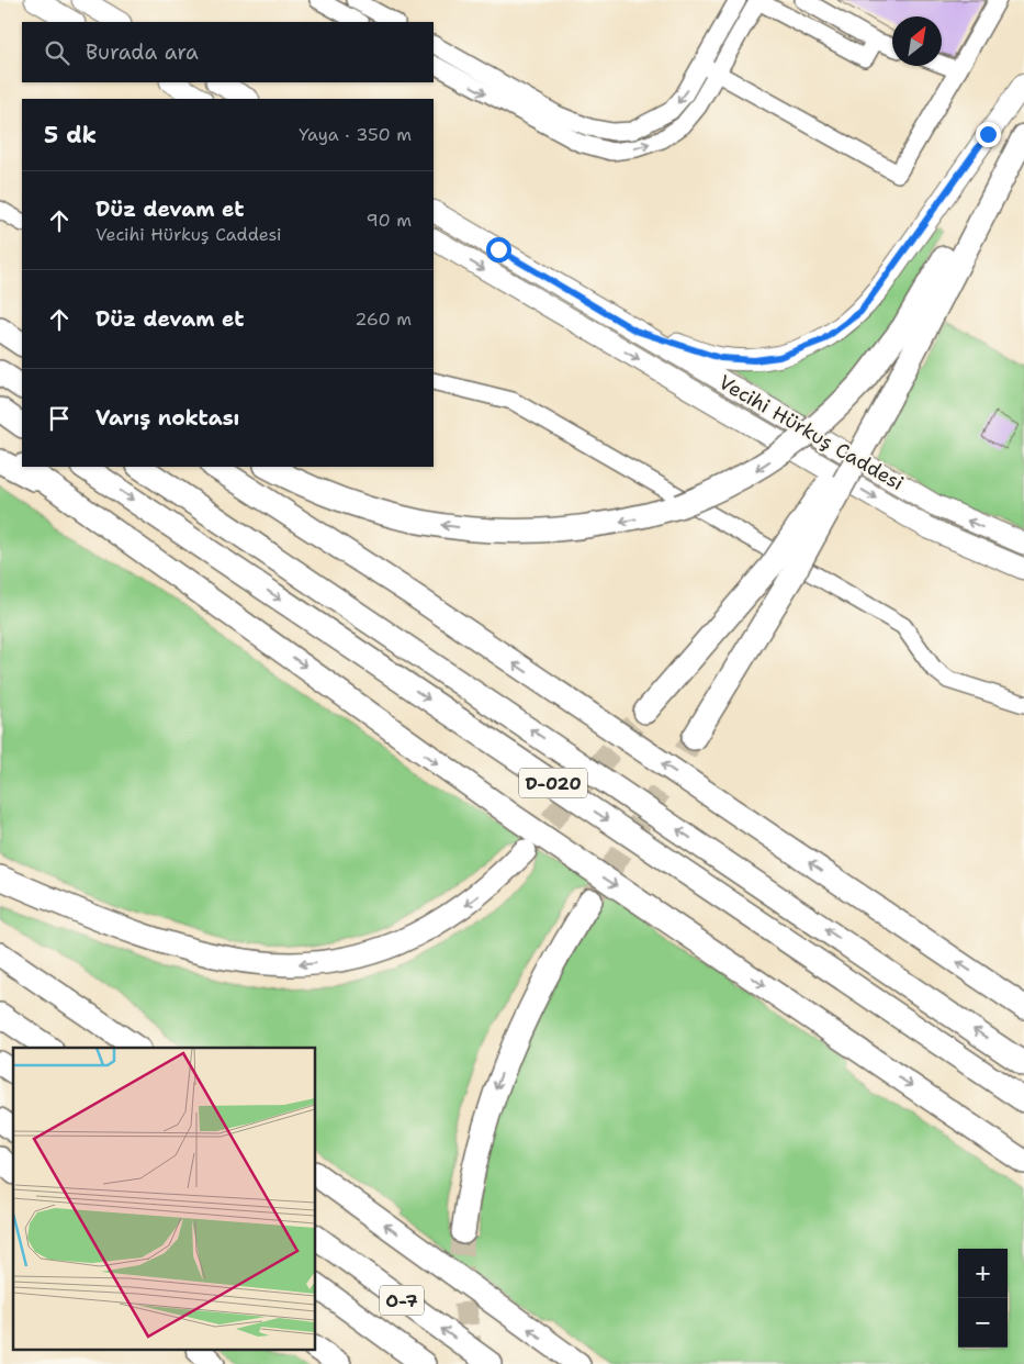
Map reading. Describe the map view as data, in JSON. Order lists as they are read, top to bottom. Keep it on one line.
{"streets":{"highway":["D-020","O-7"],"main road":["Vecihi Hürkuş Caddesi"]},"north":"top right","page":{"search":"Burada ara","heading":["5 dk","Yaya · 350 m"],"list":[["Düz devam et","Vecihi Hürkuş Caddesi","90 m"],["Düz devam et","260 m"],"Varış noktası"],"map_buttons":["+","−"]}}
